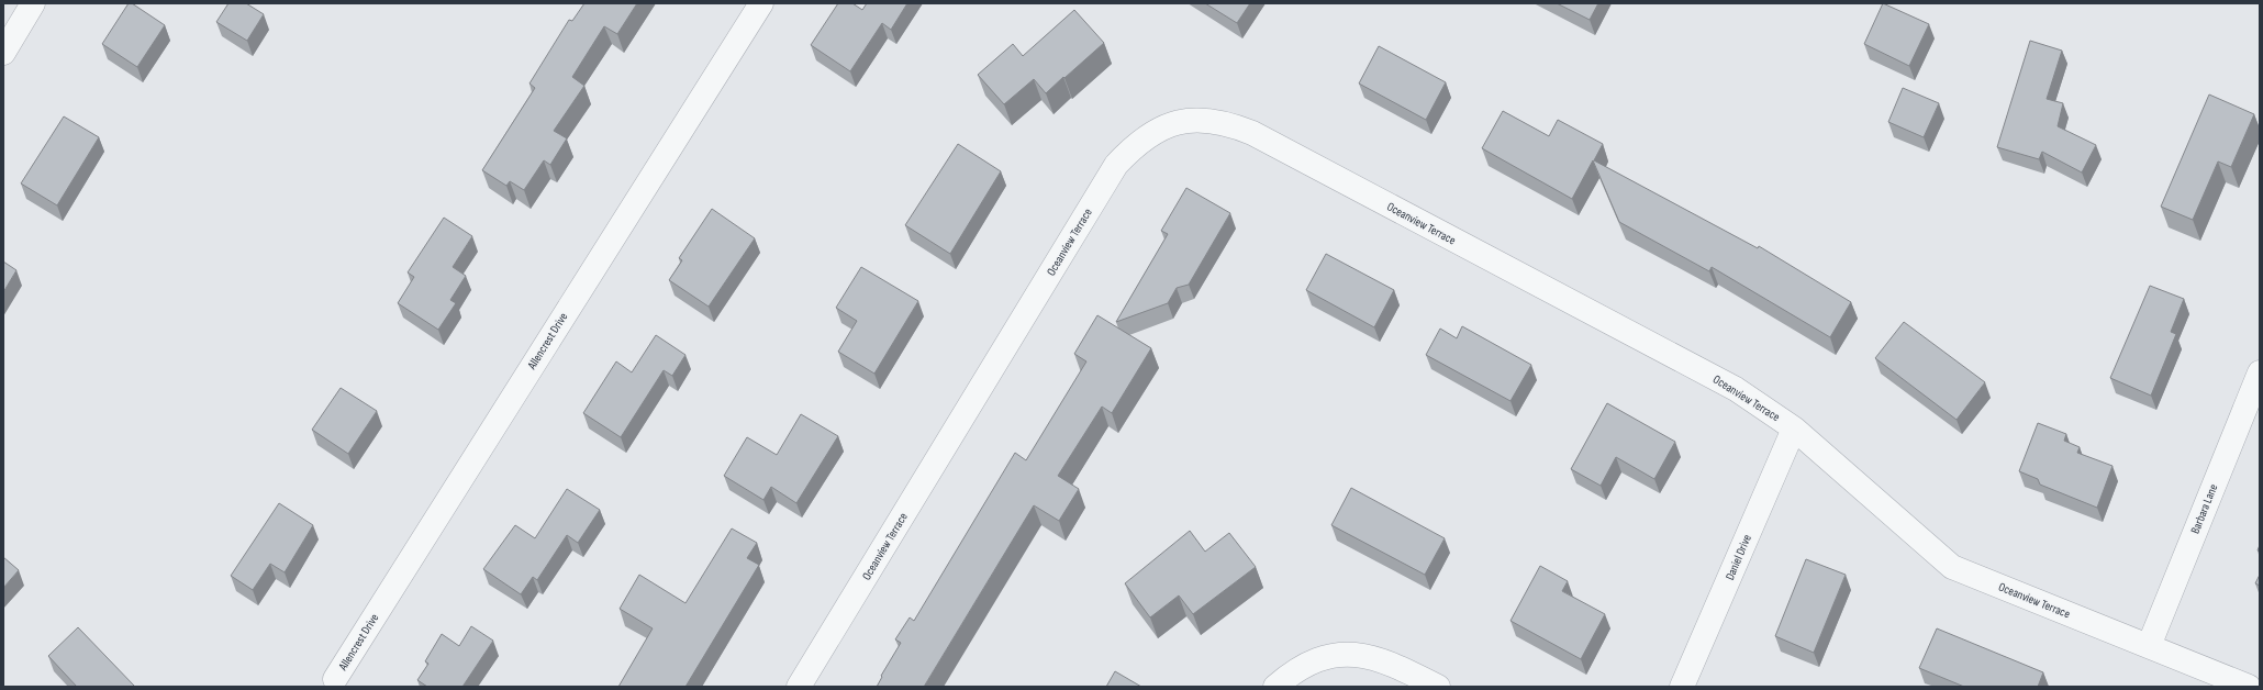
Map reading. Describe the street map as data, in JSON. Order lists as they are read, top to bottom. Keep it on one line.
{"streets":{"street":["Oceanview Terrace","Allencrest Drive","Barbara Lane","Daniel Drive"]},"crossings":[["Oceanview Terrace","Barbara Lane"],["Oceanview Terrace","Daniel Drive"]]}
